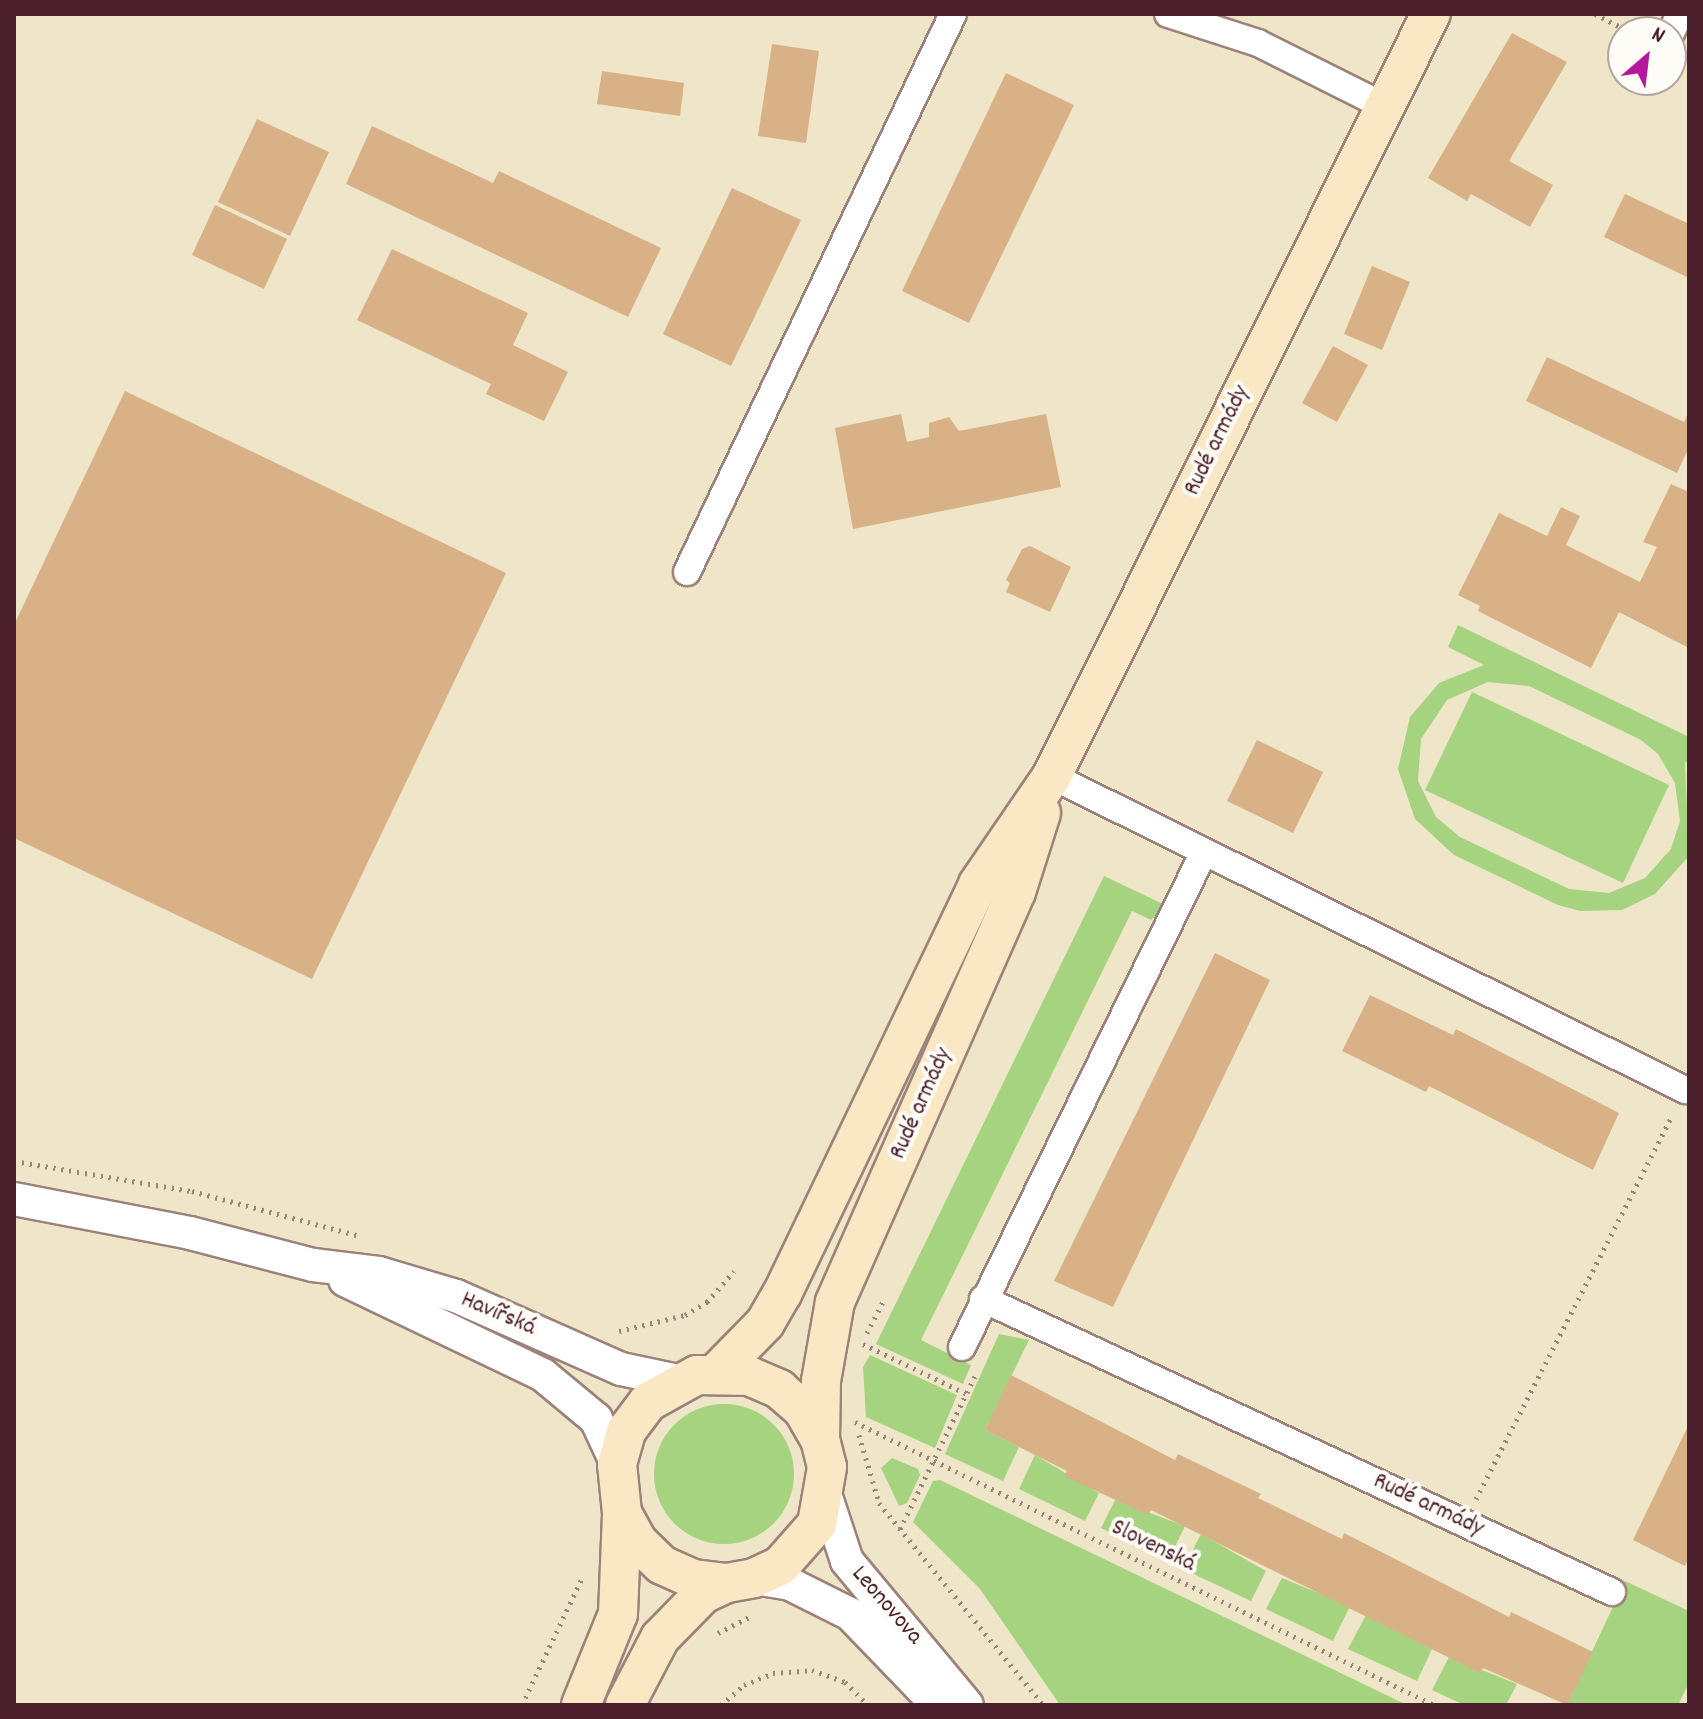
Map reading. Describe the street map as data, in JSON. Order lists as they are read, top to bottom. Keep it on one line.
{"streets":{"main road":["Rudé armády"],"street":["Havířská","Leonovova"],"path":["Slovenská"]},"crossings":[["Rudé armády","Havířská"],["Rudé armády","Leonovova"],["Havířská","Leonovova"]],"north":"top right"}
